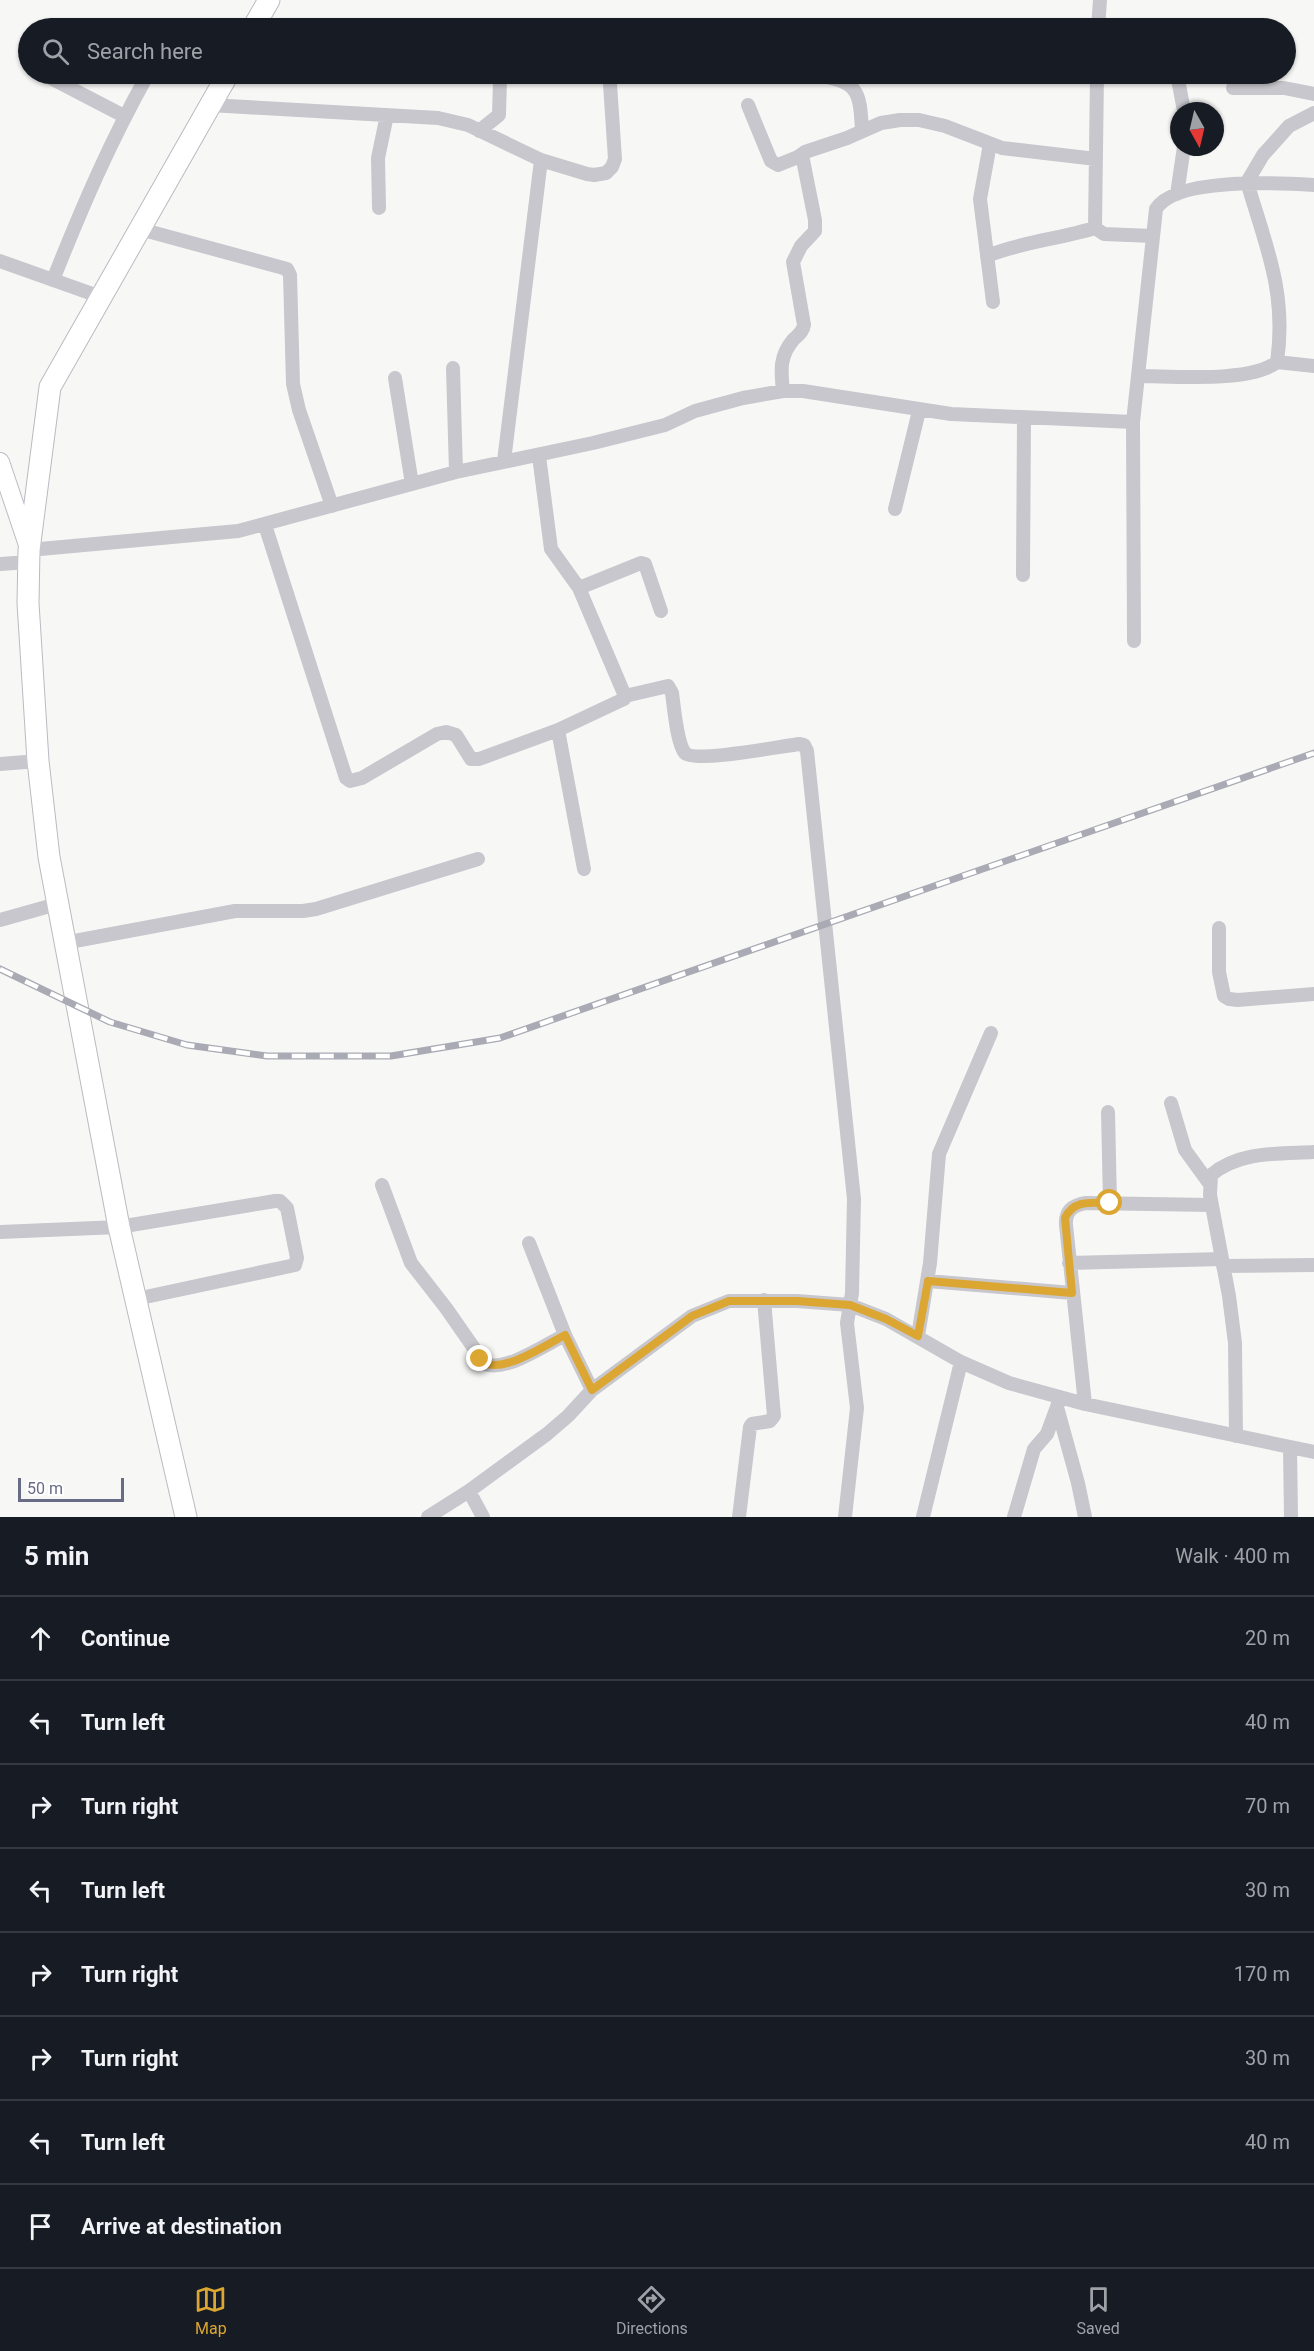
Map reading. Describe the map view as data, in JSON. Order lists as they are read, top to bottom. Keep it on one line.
{"scale_bar":"50 m","north":"bottom","page":{"search":"Search here","scale":"50 m","heading":["5 min","Walk · 400 m"],"list":[["Continue","20 m"],["Turn left","40 m"],["Turn right","70 m"],["Turn left","30 m"],["Turn right","170 m"],["Turn right","30 m"],["Turn left","40 m"],"Arrive at destination"],"nav":["Map","Directions","Saved"]}}
